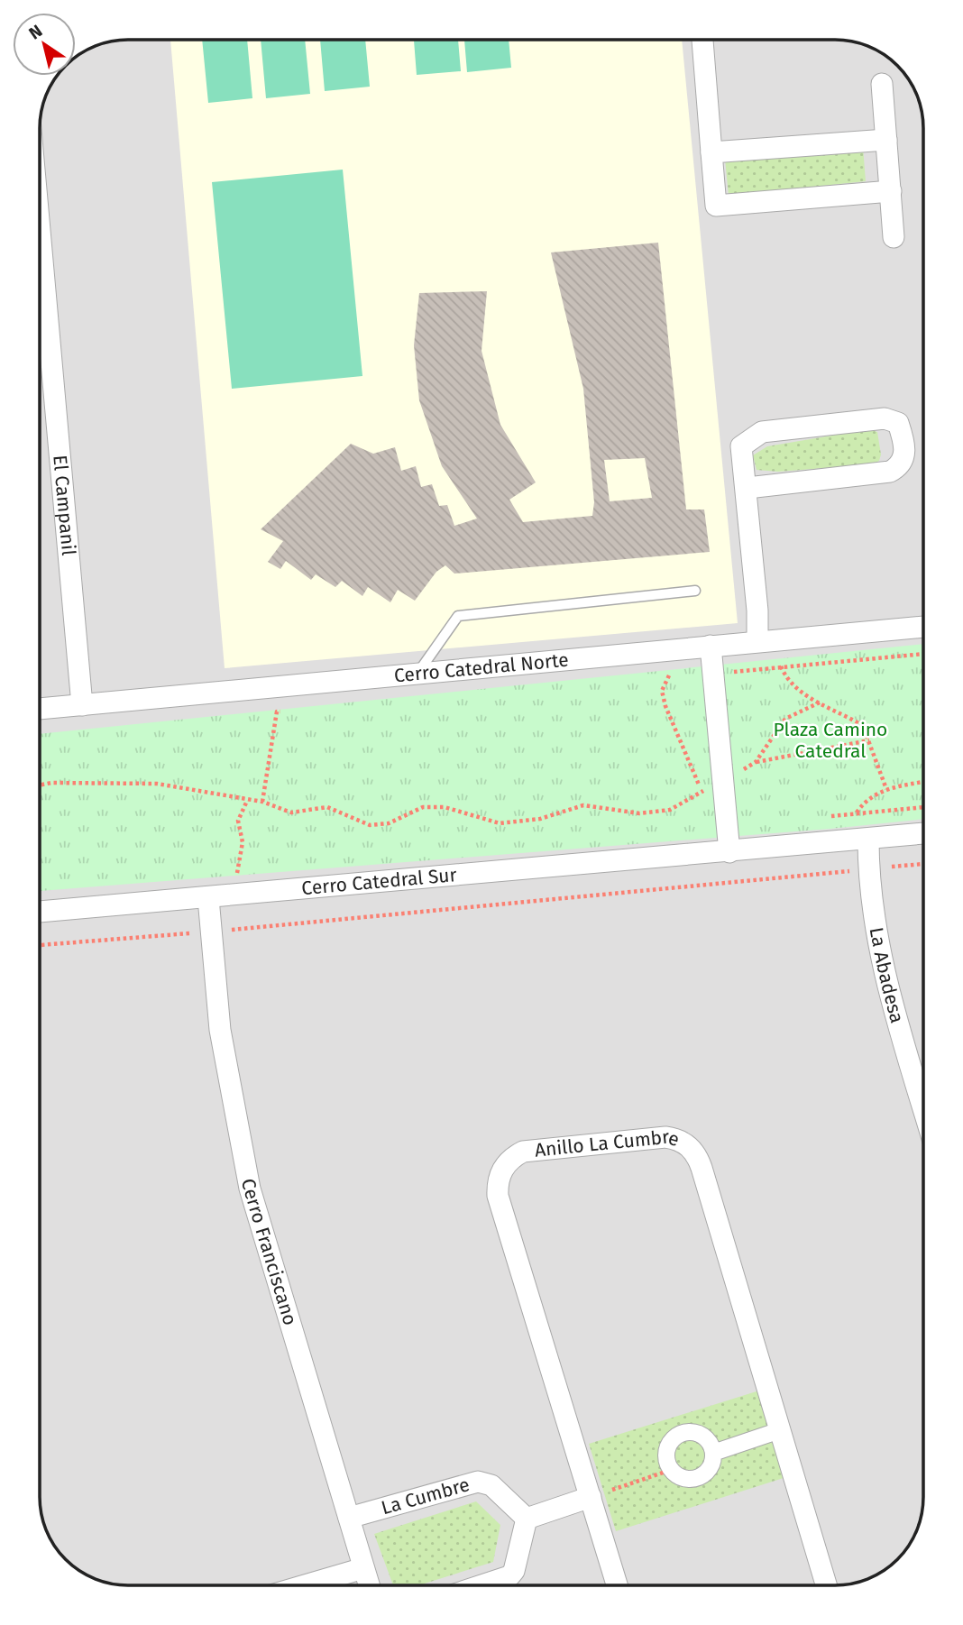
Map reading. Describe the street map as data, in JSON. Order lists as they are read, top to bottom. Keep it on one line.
{"streets":{"street":["El Campanil","Cerro Catedral Norte","Cerro Catedral Sur","La Abadesa","Anillo La Cumbre","Cerro Franciscano","La Cumbre"]},"crossings":[["El Campanil","Cerro Catedral Norte"],["Cerro Catedral Sur","La Abadesa"],["Cerro Catedral Sur","Cerro Franciscano"],["Cerro Franciscano","La Cumbre"]],"parks":["Plaza Camino Catedral"],"north":"top left"}
